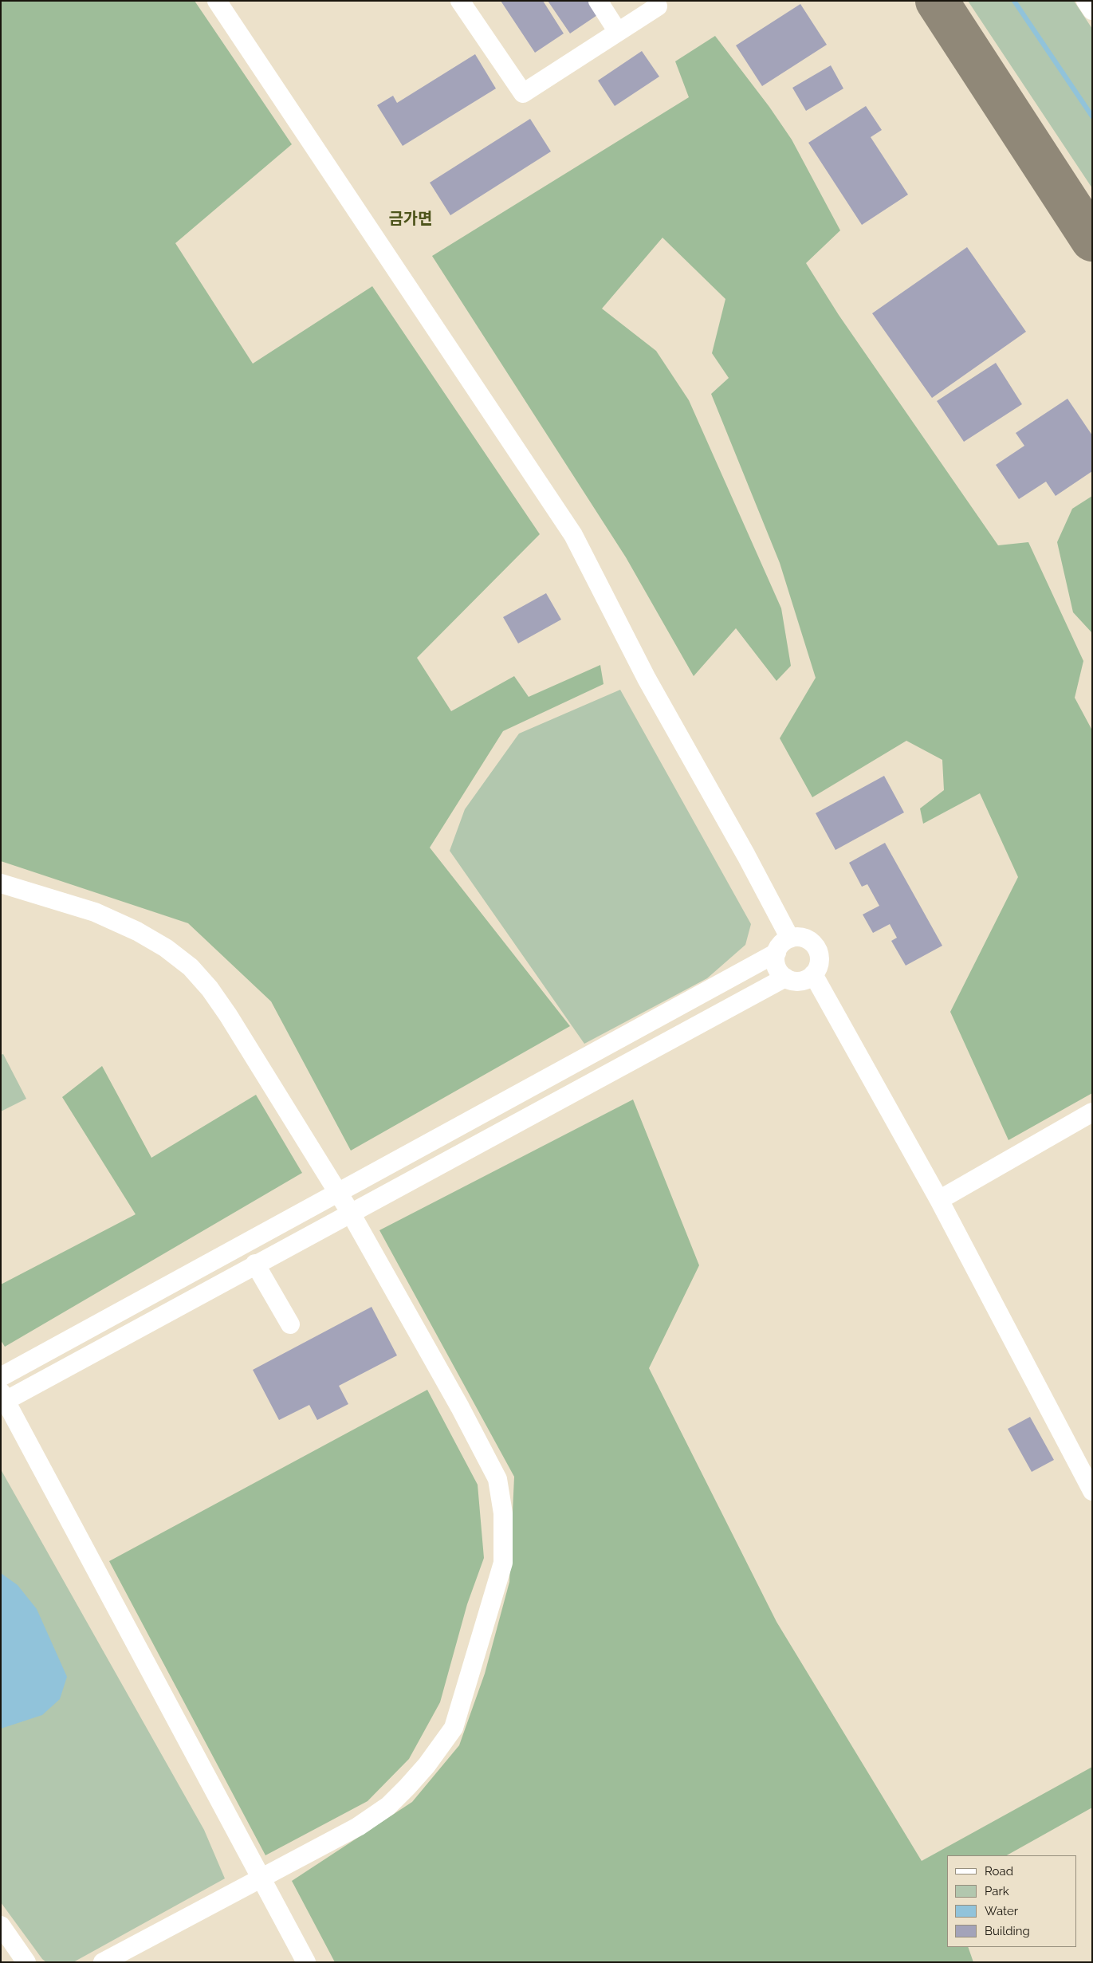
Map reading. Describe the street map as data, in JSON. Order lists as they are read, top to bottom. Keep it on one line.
{"districts":["금가면"],"legend":["Road","Park","Water","Building"]}
